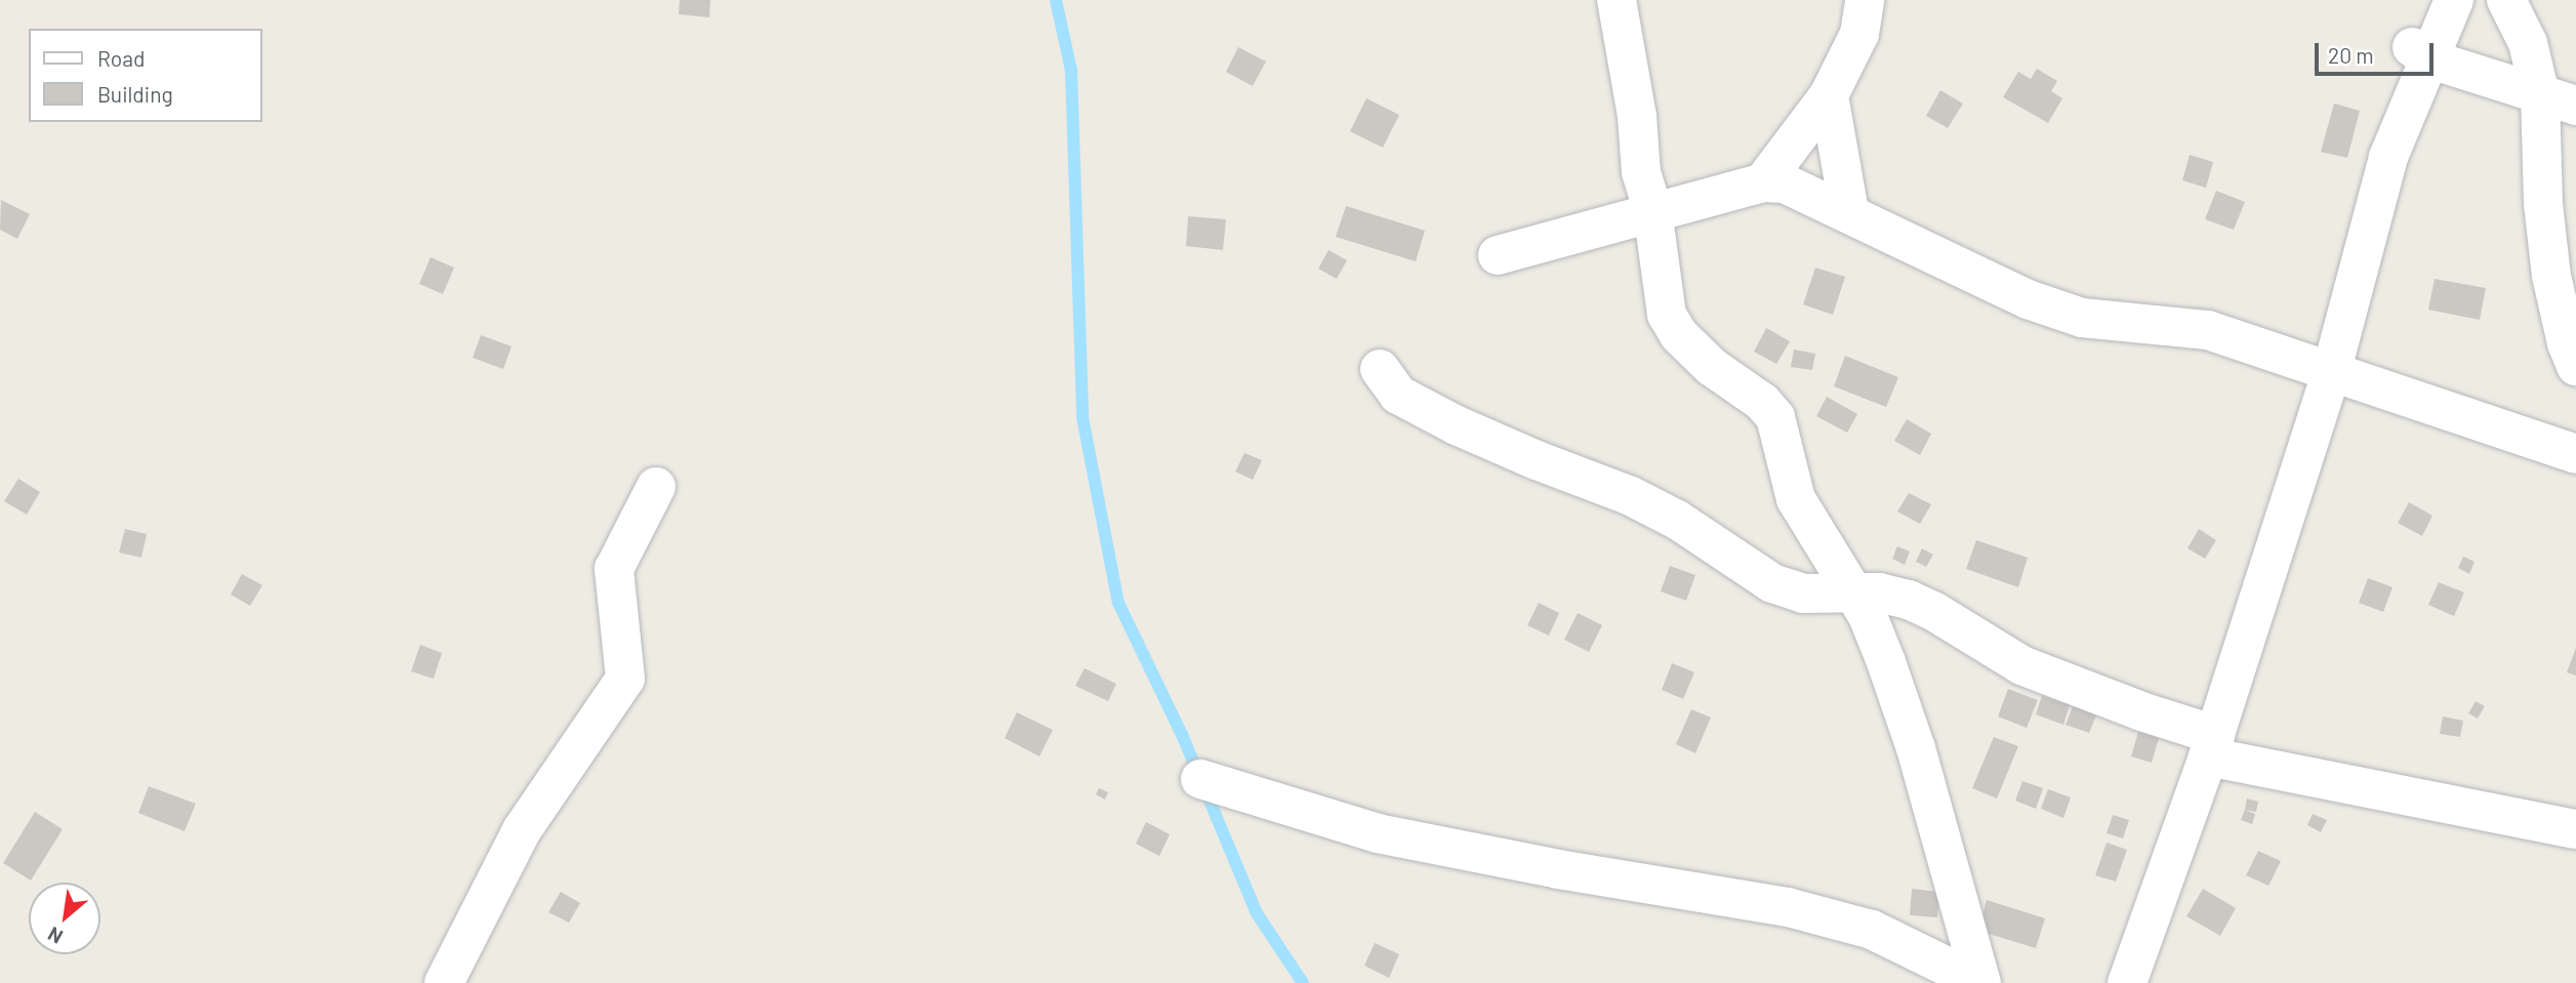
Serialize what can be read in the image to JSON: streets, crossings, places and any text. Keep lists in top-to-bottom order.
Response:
{
  "legend": ["Road", "Building"],
  "scale_bar": "20 m",
  "north": "bottom left"
}
